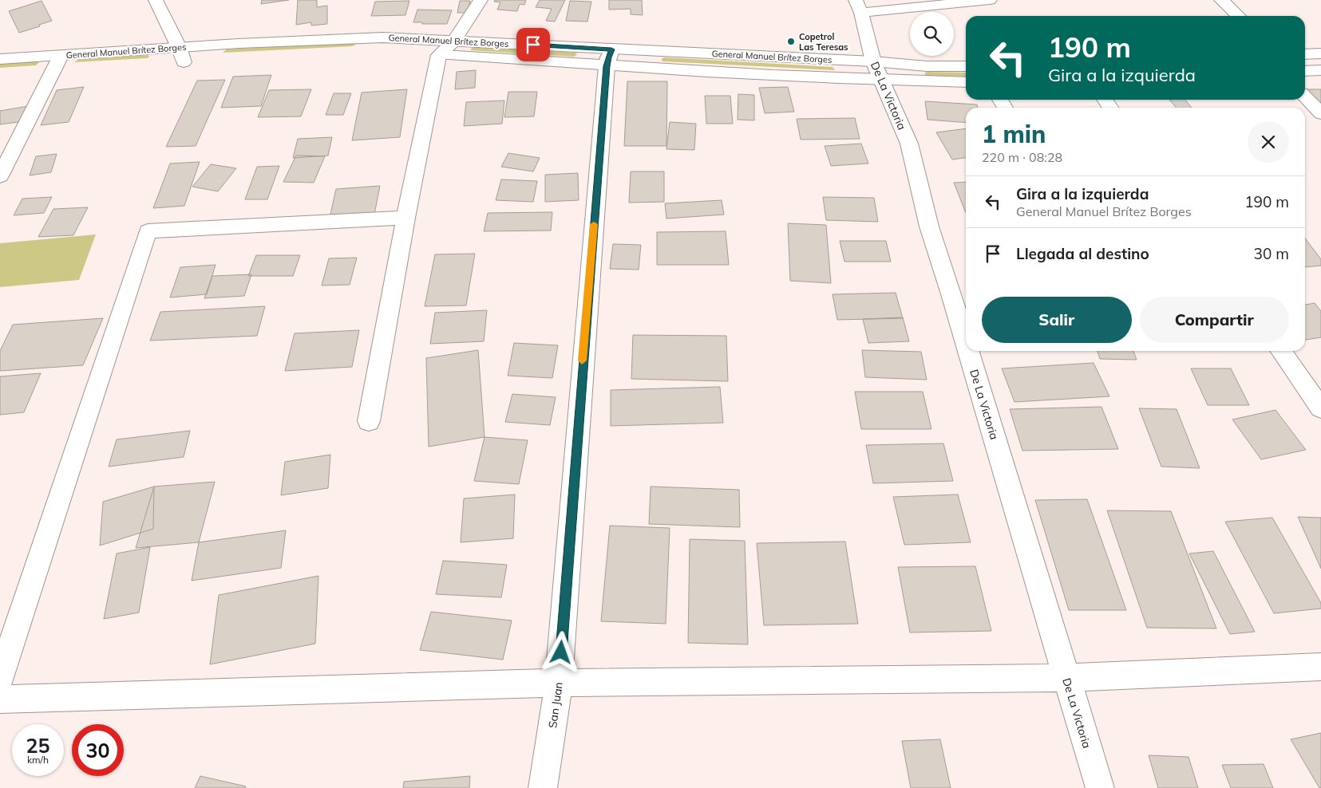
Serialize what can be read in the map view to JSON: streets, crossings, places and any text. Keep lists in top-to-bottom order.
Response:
{
  "streets": {
    "street": ["General Manuel Brítez Borges", "De La Victoria", "San Juan"]
  },
  "crossings": [
    ["General Manuel Brítez Borges", "De La Victoria"],
    ["General Manuel Brítez Borges", "San Juan"]
  ],
  "places": ["Copetrol Las Teresas"],
  "page": {
    "turn": ["190 m", "Gira a la izquierda"],
    "heading": ["1 min", "220 m · 08:28"],
    "list": [
      {
        "name": "Gira a la izquierda",
        "note": "General Manuel Brítez Borges",
        "value": "190 m"
      },
      {
        "name": "Llegada al destino",
        "value": "30 m"
      }
    ],
    "buttons": ["Salir", "Compartir"],
    "speed": "25 km/h",
    "limit": "30"
  }
}
